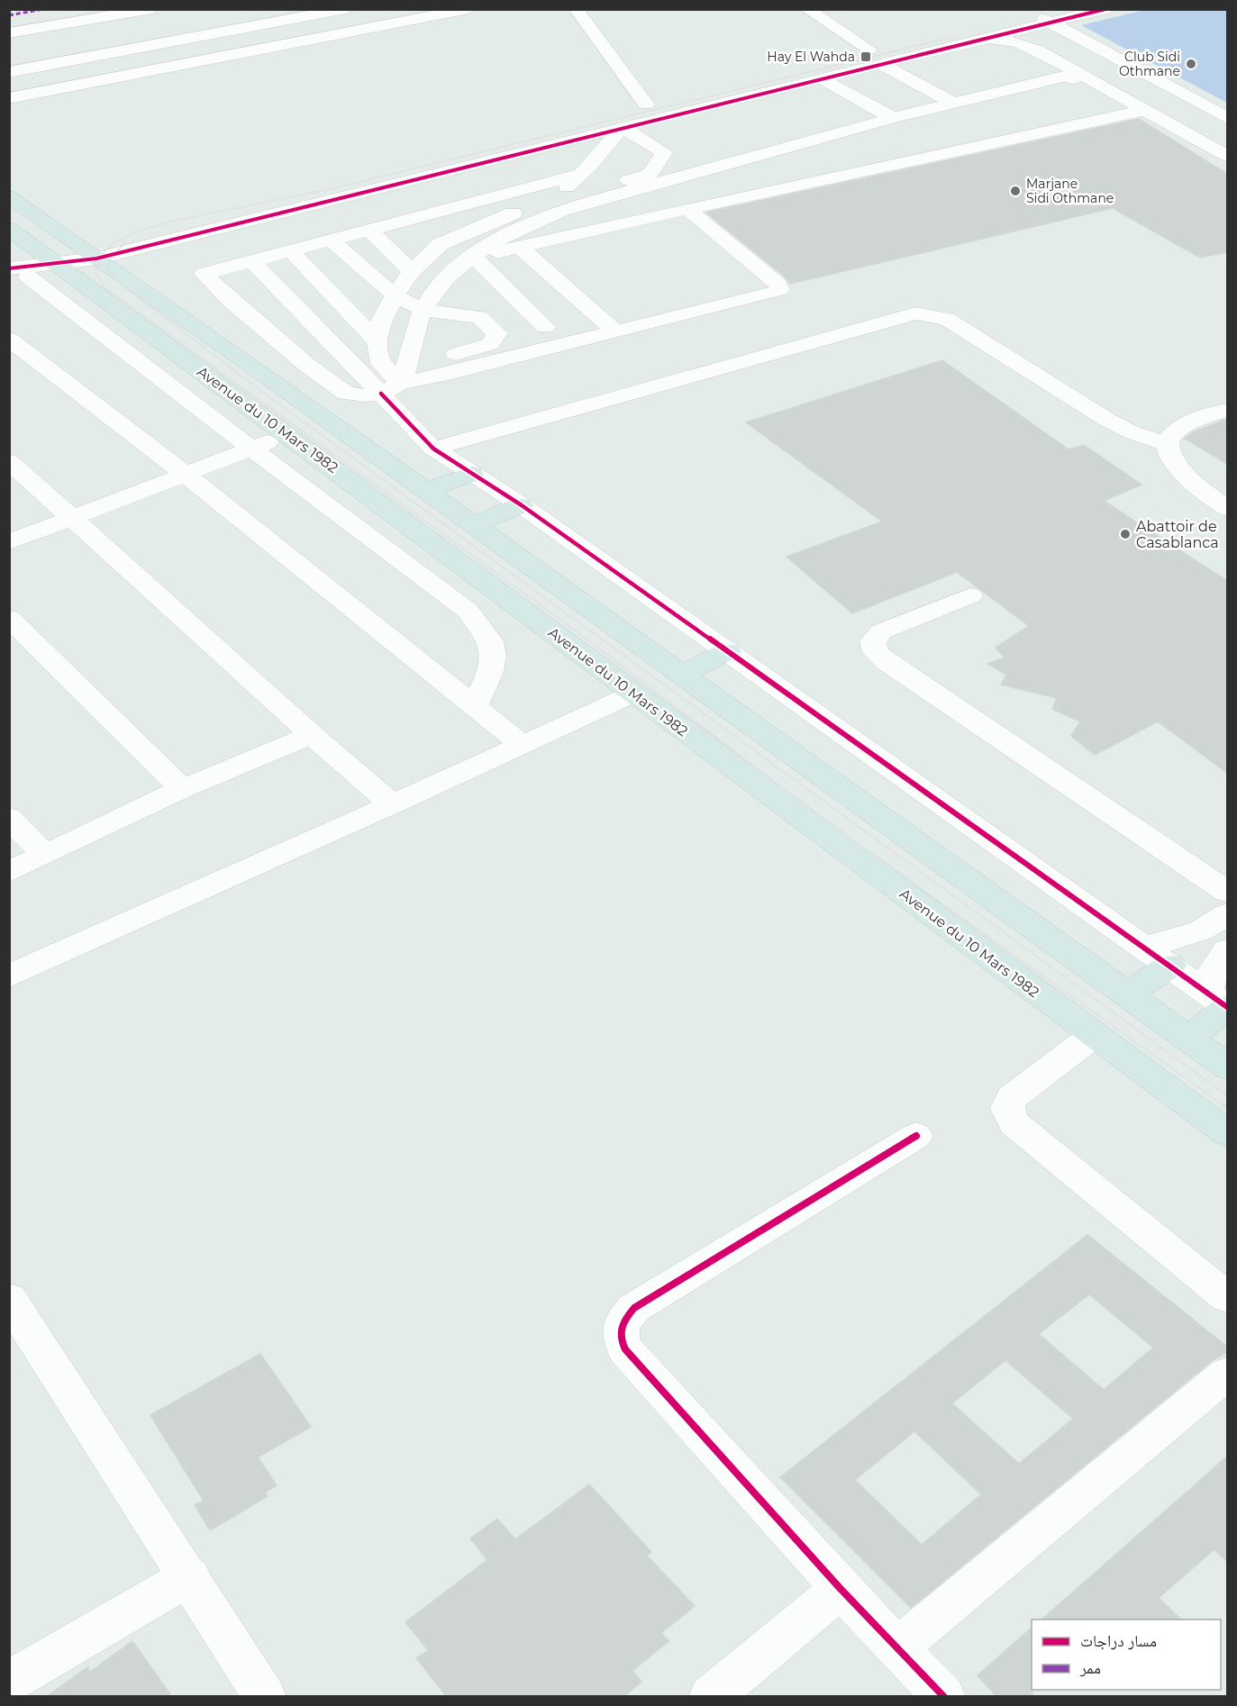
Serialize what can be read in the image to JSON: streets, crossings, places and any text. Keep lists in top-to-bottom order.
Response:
{
  "streets": {
    "main road": ["Avenue du 10 Mars 1982"]
  },
  "places": {
    "transit": ["Hay El Wahda"],
    "other": ["Club Sidi Othmane", "Marjane Sidi Othmane", "Abattoir de Casablanca"]
  },
  "legend": ["مسار دراجات", "ممر"]
}
